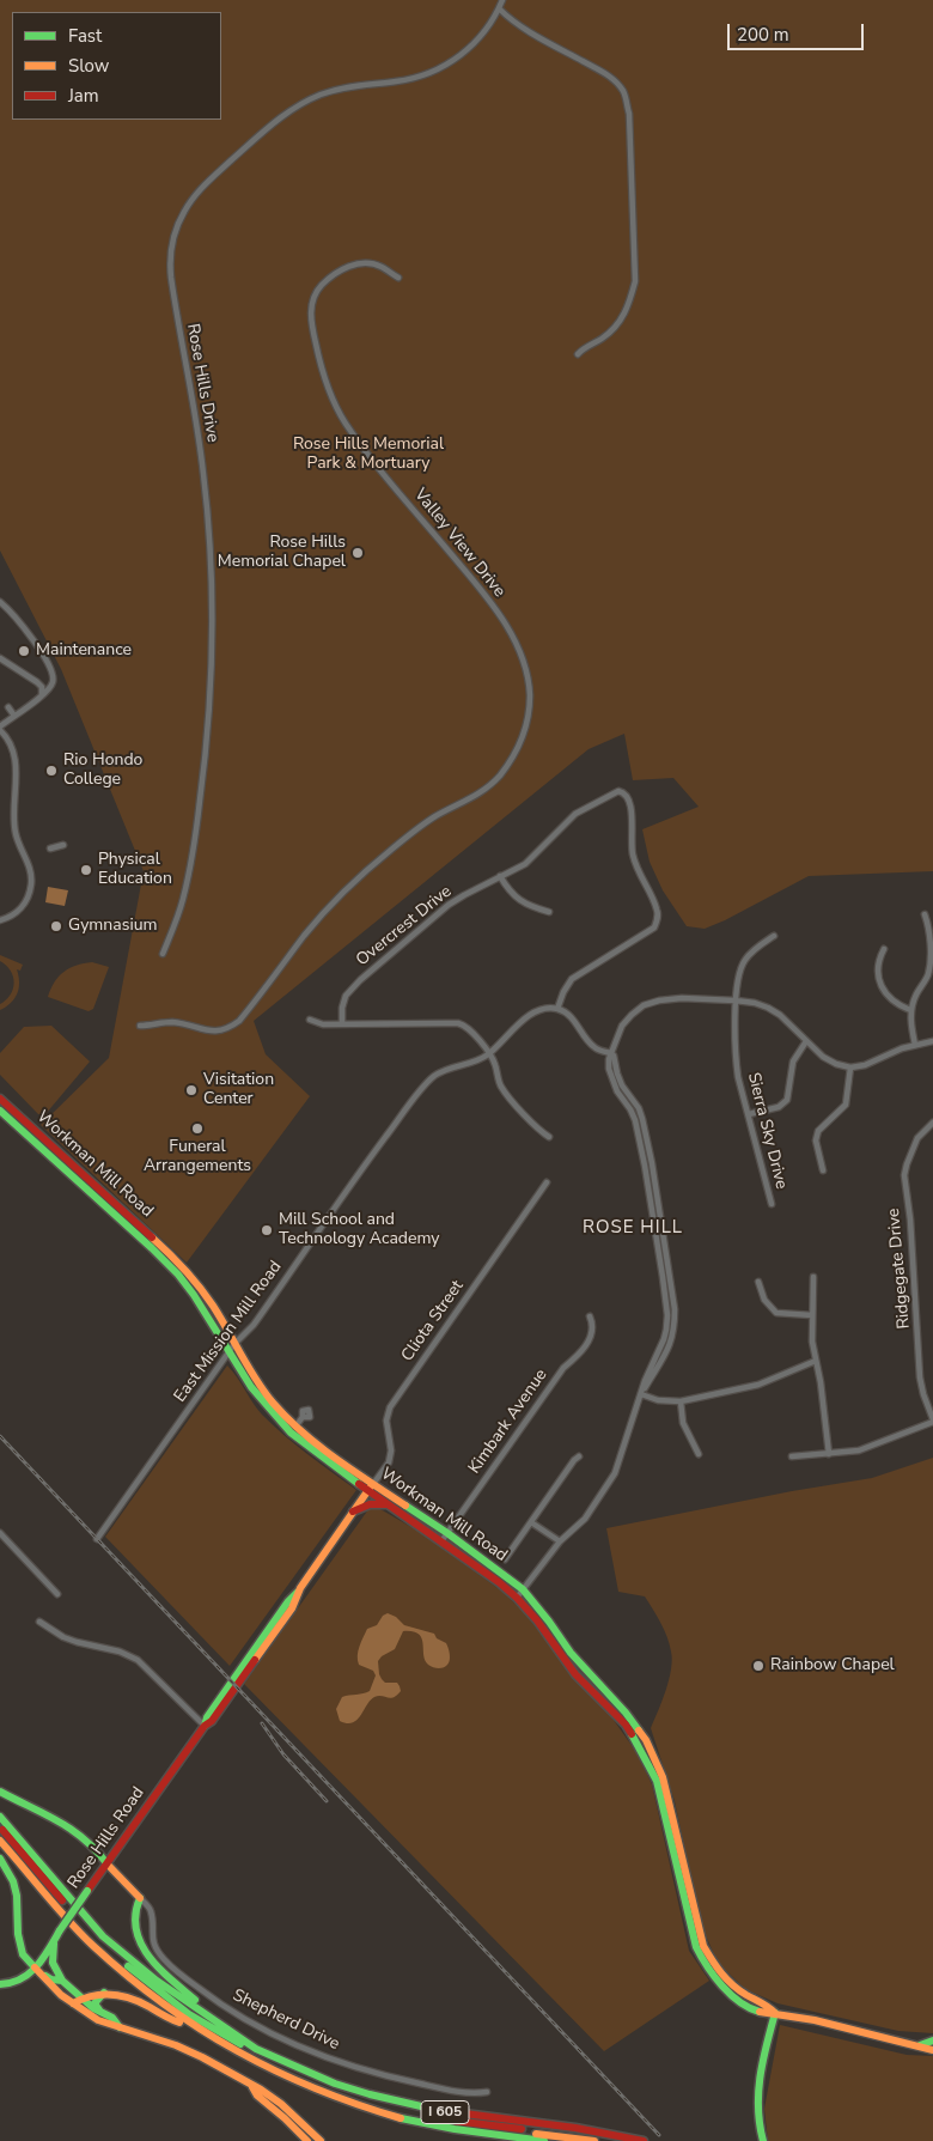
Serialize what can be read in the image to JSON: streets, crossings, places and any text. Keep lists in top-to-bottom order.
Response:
{
  "streets": {
    "main road": [
      "Workman Mill Road",
      "Rose Hills Road",
      "Shepherd Drive",
      "I 605"
    ],
    "street": [
      "Rose Hills Drive",
      "Valley View Drive",
      "Overcrest Drive",
      "Sierra Sky Drive",
      "Ridgegate Drive",
      "Cliota Street",
      "East Mission Mill Road",
      "Kimbark Avenue"
    ]
  },
  "crossings": [
    ["Workman Mill Road", "Cliota Street"],
    ["Workman Mill Road", "East Mission Mill Road"],
    ["Workman Mill Road", "Kimbark Avenue"],
    ["Workman Mill Road", "Rose Hills Road"],
    ["Cliota Street", "Rose Hills Road"],
    ["Rose Hills Road", "Shepherd Drive"]
  ],
  "districts": ["ROSE HILL"],
  "parks": ["Rose Hills Memorial Park & Mortuary"],
  "places": [
    "Rose Hills Memorial Chapel",
    "Maintenance",
    "Rio Hondo College",
    "Physical Education",
    "Gymnasium",
    "Visitation Center",
    "Funeral Arrangements",
    "Mill School and Technology Academy",
    "Rainbow Chapel"
  ],
  "legend": ["Fast", "Slow", "Jam"],
  "scale_bar": "200 m"
}
